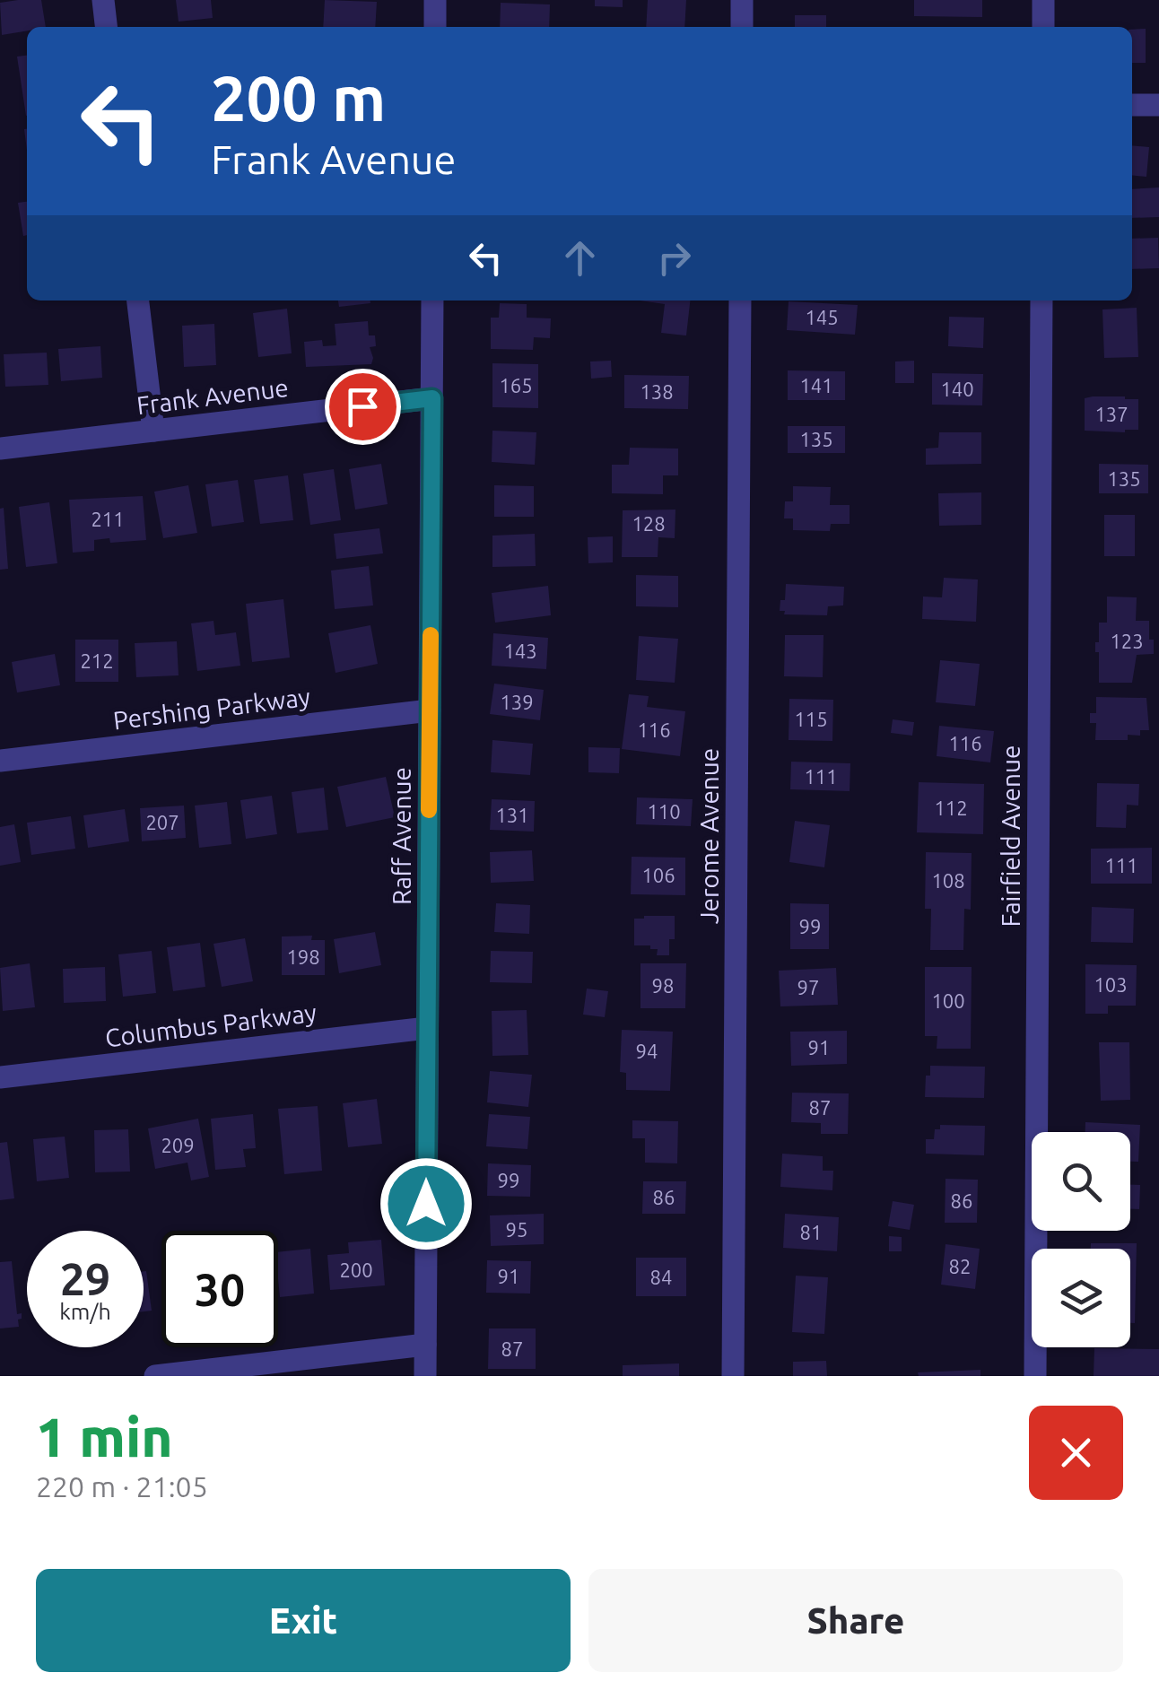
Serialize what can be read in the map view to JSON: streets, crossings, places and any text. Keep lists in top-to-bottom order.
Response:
{
  "streets": {
    "street": [
      "Frank Avenue",
      "Pershing Parkway",
      "Raff Avenue",
      "Jerome Avenue",
      "Fairfield Avenue",
      "Columbus Parkway"
    ]
  },
  "crossings": [
    ["Frank Avenue", "Raff Avenue"],
    ["Pershing Parkway", "Raff Avenue"],
    ["Raff Avenue", "Columbus Parkway"]
  ],
  "house_numbers": [
    "145",
    "165",
    "141",
    "140",
    "138",
    "137",
    "135",
    "135",
    "211",
    "128",
    "123",
    "143",
    "212",
    "139",
    "115",
    "116",
    "116",
    "111",
    "112",
    "110",
    "131",
    "207",
    "111",
    "106",
    "108",
    "99",
    "198",
    "103",
    "98",
    "97",
    "100",
    "91",
    "94",
    "87",
    "209",
    "99",
    "86",
    "86",
    "95",
    "81",
    "82",
    "200",
    "91",
    "84",
    "87"
  ],
  "page": {
    "turn": ["200 m", "Frank Avenue"],
    "speed": "29 km/h",
    "limit": "30",
    "heading": ["1 min", "220 m · 21:05"],
    "buttons": ["Exit", "Share"]
  }
}
